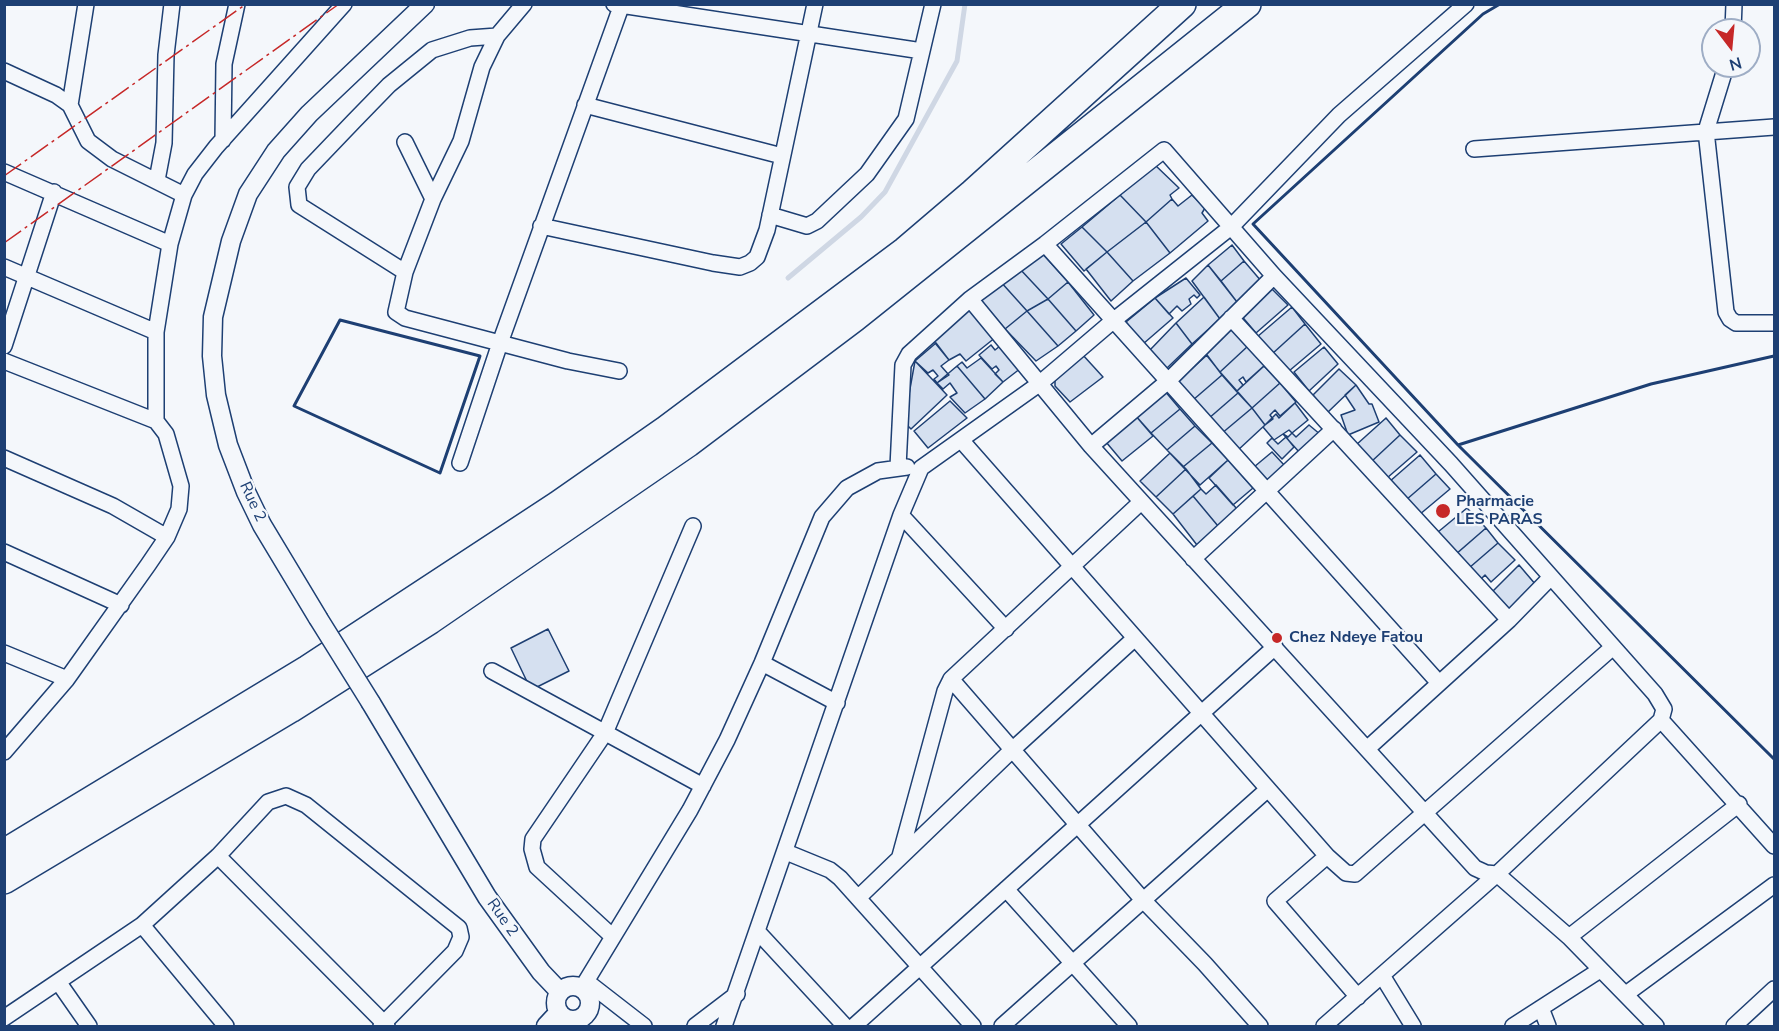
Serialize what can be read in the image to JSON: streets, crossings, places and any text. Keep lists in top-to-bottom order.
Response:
{
  "streets": {
    "street": ["Rue 2"]
  },
  "places": ["Pharmacie LES PARAS", "Chez Ndeye Fatou"],
  "north": "bottom"
}
